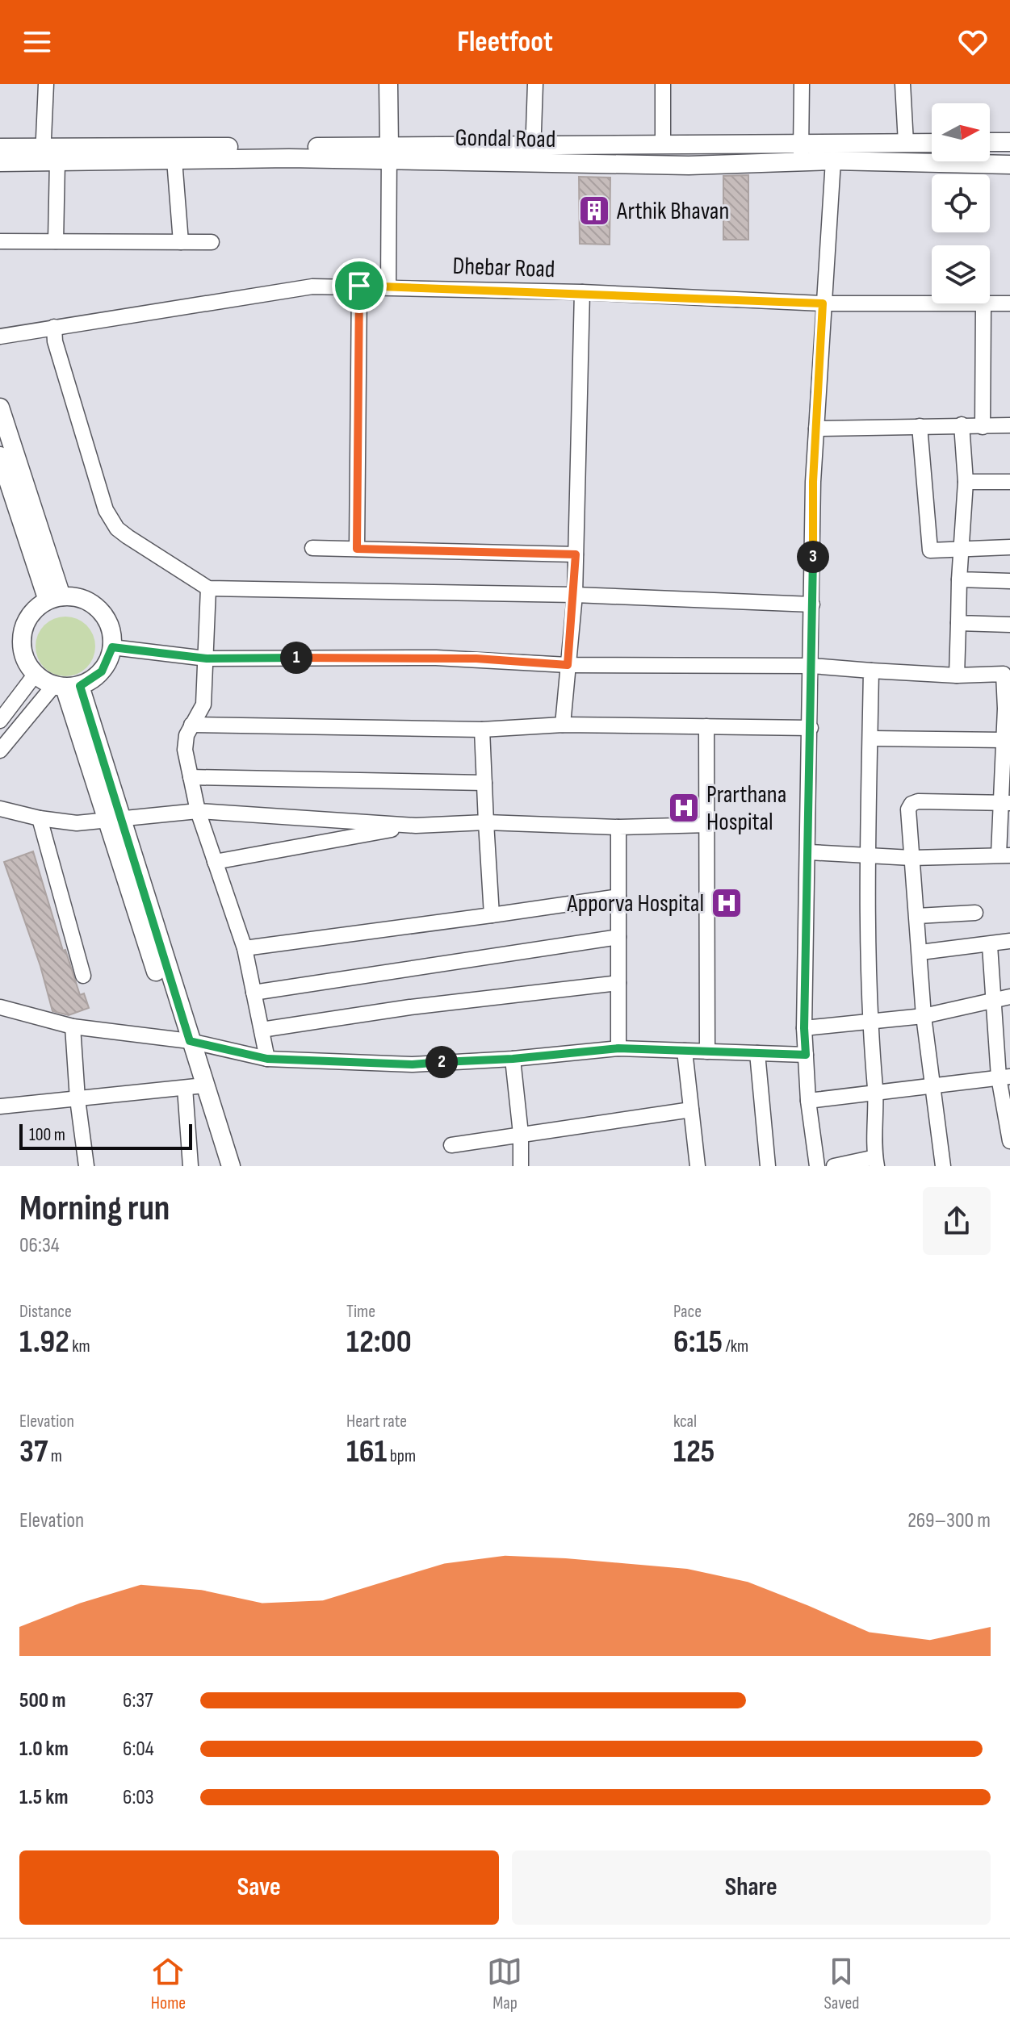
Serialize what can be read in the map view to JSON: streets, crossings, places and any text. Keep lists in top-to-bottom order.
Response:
{
  "streets": {
    "main road": ["Gondal Road"],
    "street": ["Dhebar Road"]
  },
  "places": {
    "building": ["Arthik Bhavan"],
    "hospital": ["Prarthana Hospital", "Apporva Hospital"]
  },
  "scale_bar": "100 m",
  "north": "right",
  "page": {
    "header": "Fleetfoot",
    "pins": ["3", "1", "2"],
    "scale": "100 m",
    "heading": ["Morning run", "06:34"],
    "stats": [
      ["Distance", "1.92 km"],
      ["Time", "12:00"],
      ["Pace", "6:15 /km"],
      ["Elevation", "37 m"],
      ["Heart rate", "161 bpm"],
      ["kcal", "125"]
    ],
    "chart": ["Elevation", "269–300 m"],
    "list": [
      {
        "name": "500 m",
        "note": "6:37"
      },
      {
        "name": "1.0 km",
        "note": "6:04"
      },
      {
        "name": "1.5 km",
        "note": "6:03"
      }
    ],
    "buttons": ["Save", "Share"],
    "tabs": ["Home", "Map", "Saved"]
  }
}
